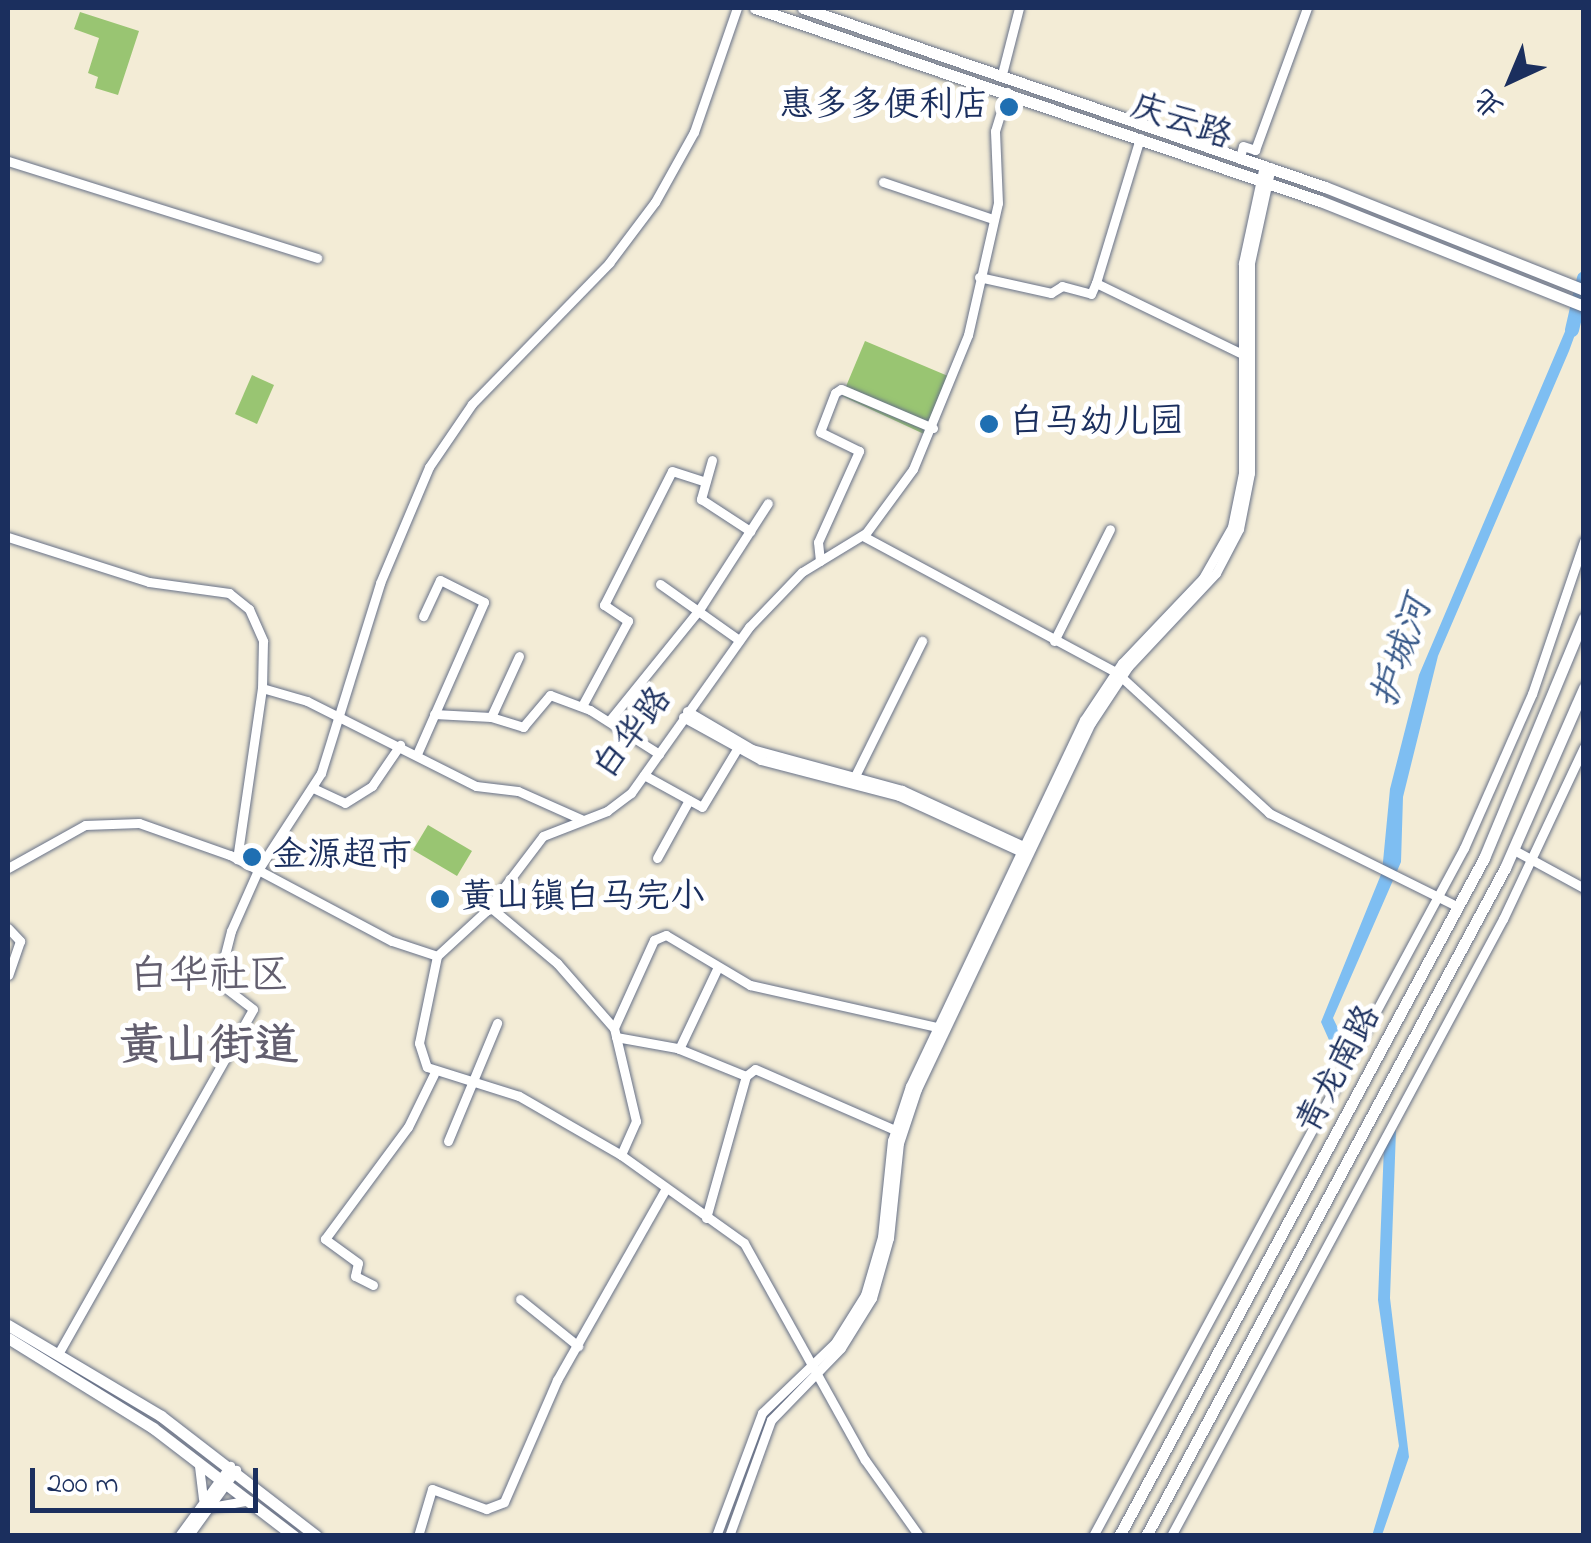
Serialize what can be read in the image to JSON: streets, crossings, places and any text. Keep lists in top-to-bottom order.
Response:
{
  "streets": {
    "main road": ["庆云路", "青龙南路"],
    "street": ["白华路"]
  },
  "crossings": [
    ["庆云路", "白华路"]
  ],
  "districts": ["白华社区", "黄山街道"],
  "water": ["护城河"],
  "places": [
    "惠多多便利店",
    "白马幼儿园",
    "金源超市",
    "黄山镇白马完小"
  ],
  "scale_bar": "200 m",
  "north": "bottom left"
}
